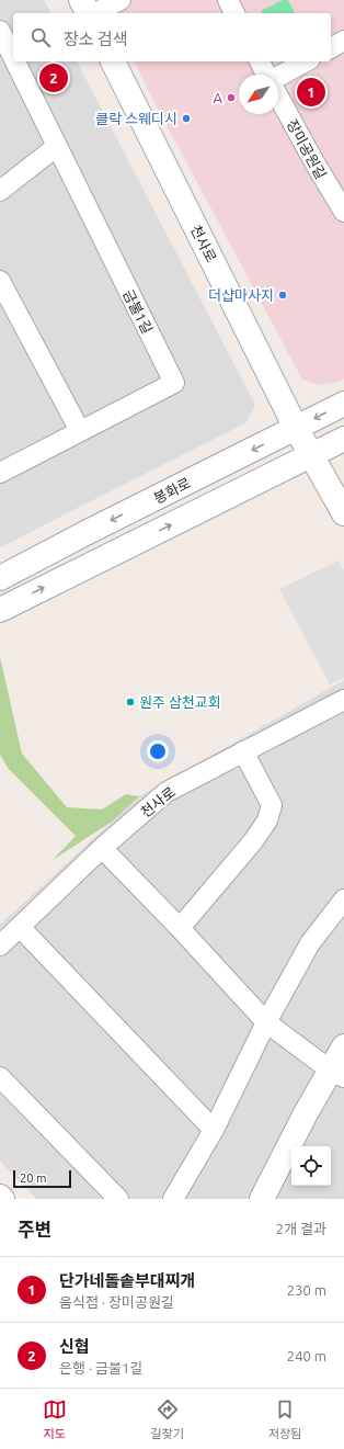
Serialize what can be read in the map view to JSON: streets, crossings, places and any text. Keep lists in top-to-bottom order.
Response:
{
  "streets": {
    "street": [
      "장미공원길",
      "천사로",
      "금불1길",
      "봉화로"
    ]
  },
  "crossings": [
    ["천사로", "봉화로"]
  ],
  "places": [
    "A",
    "클락 스웨디시",
    "더샵마사지",
    "원주 삼천교회"
  ],
  "scale_bar": "20 m",
  "north": "bottom left",
  "page": {
    "search": "장소 검색",
    "pins": ["2", "1"],
    "scale": "20 m",
    "heading": ["주변", "2개 결과"],
    "list": [
      {
        "mark": "1",
        "name": "단가네돌솥부대찌개",
        "note": "음식점 · 장미공원길",
        "value": "230 m"
      },
      {
        "mark": "2",
        "name": "신협",
        "note": "은행 · 금불1길",
        "value": "240 m"
      }
    ],
    "nav": ["지도", "길찾기", "저장됨"]
  }
}
